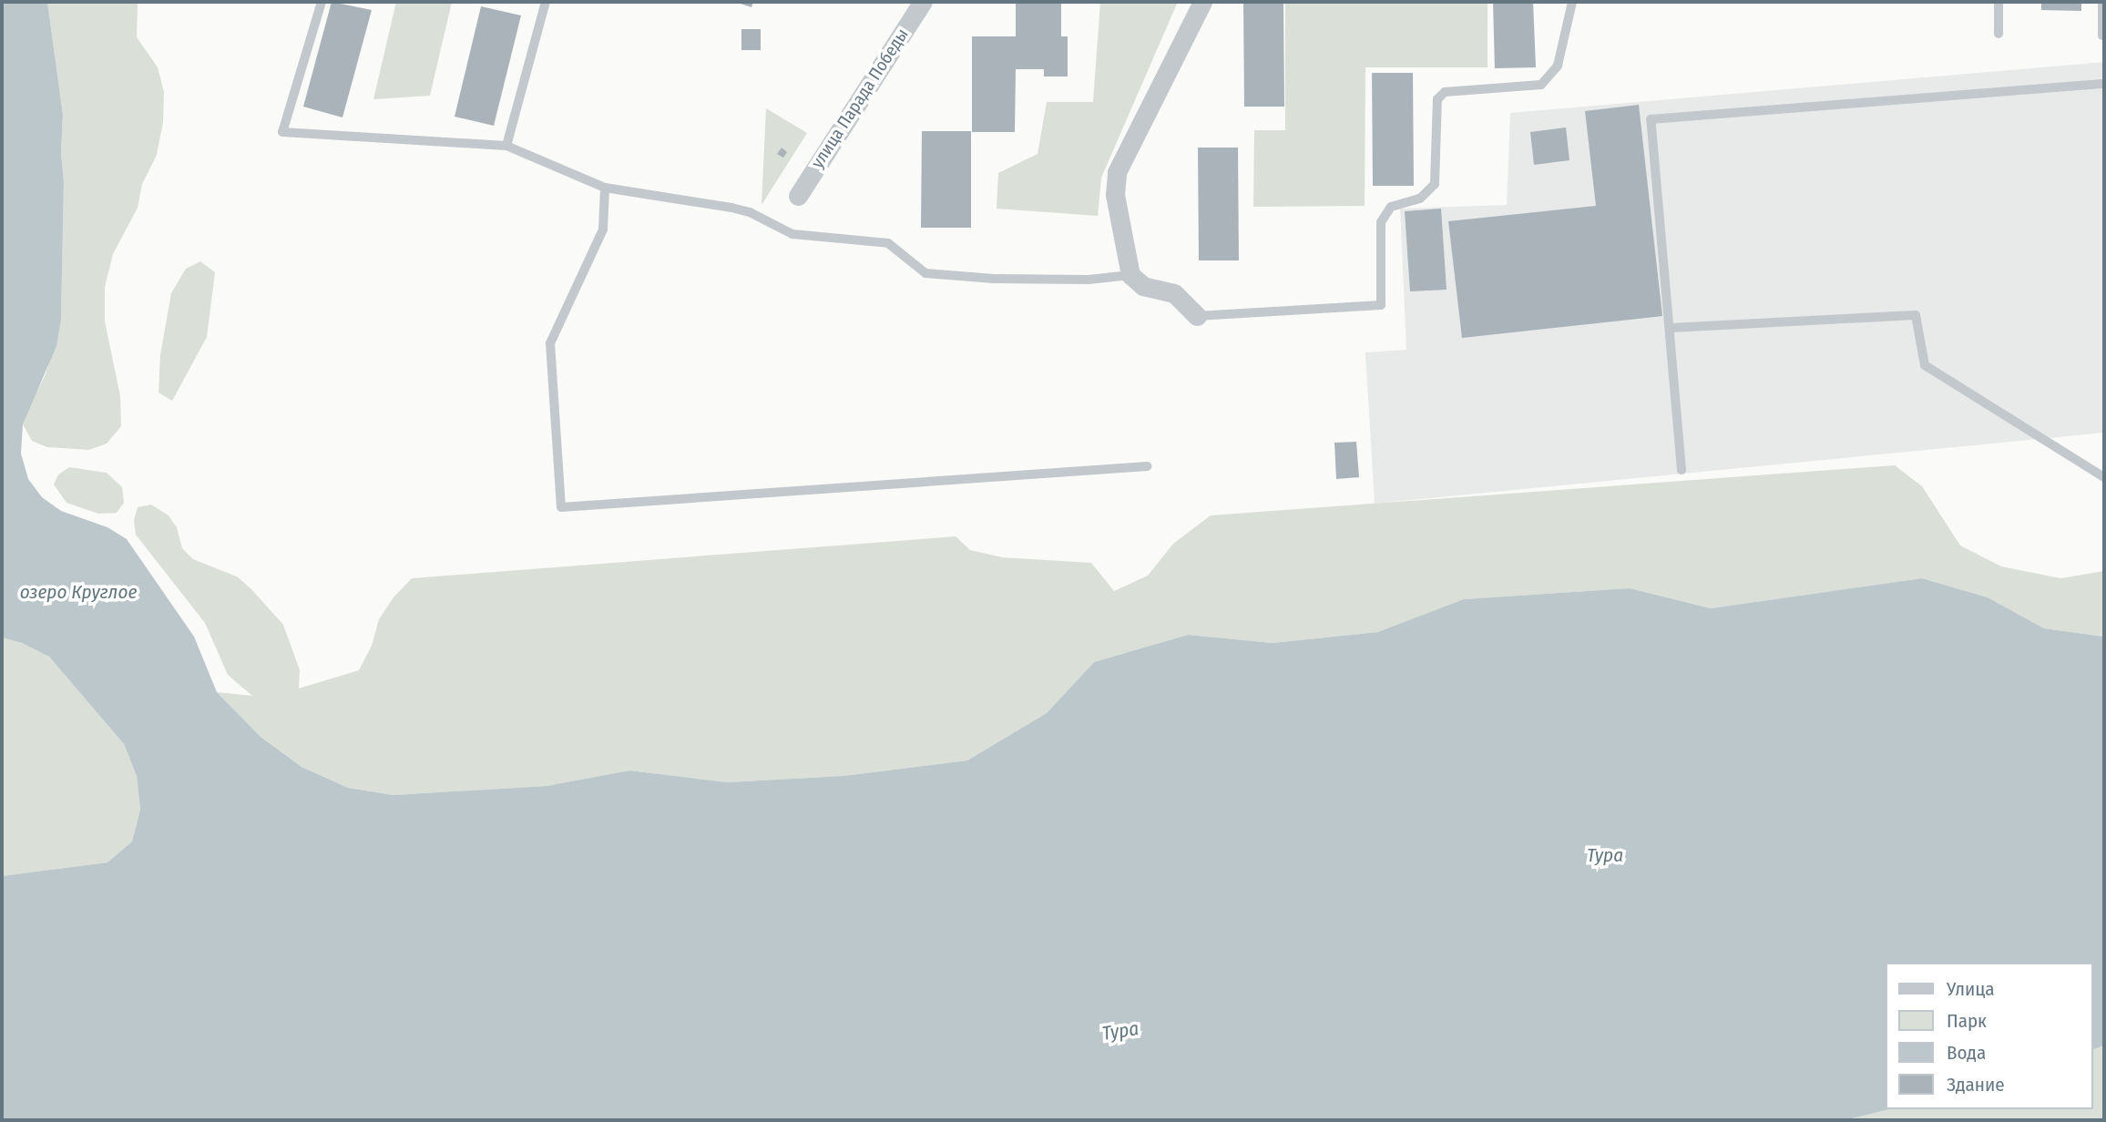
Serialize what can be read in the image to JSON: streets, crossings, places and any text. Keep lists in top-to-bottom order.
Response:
{
  "streets": {
    "street": ["улица Парада Победы"]
  },
  "water": ["озеро Круглое", "Тура"],
  "legend": [
    "Улица",
    "Парк",
    "Вода",
    "Здание"
  ]
}
